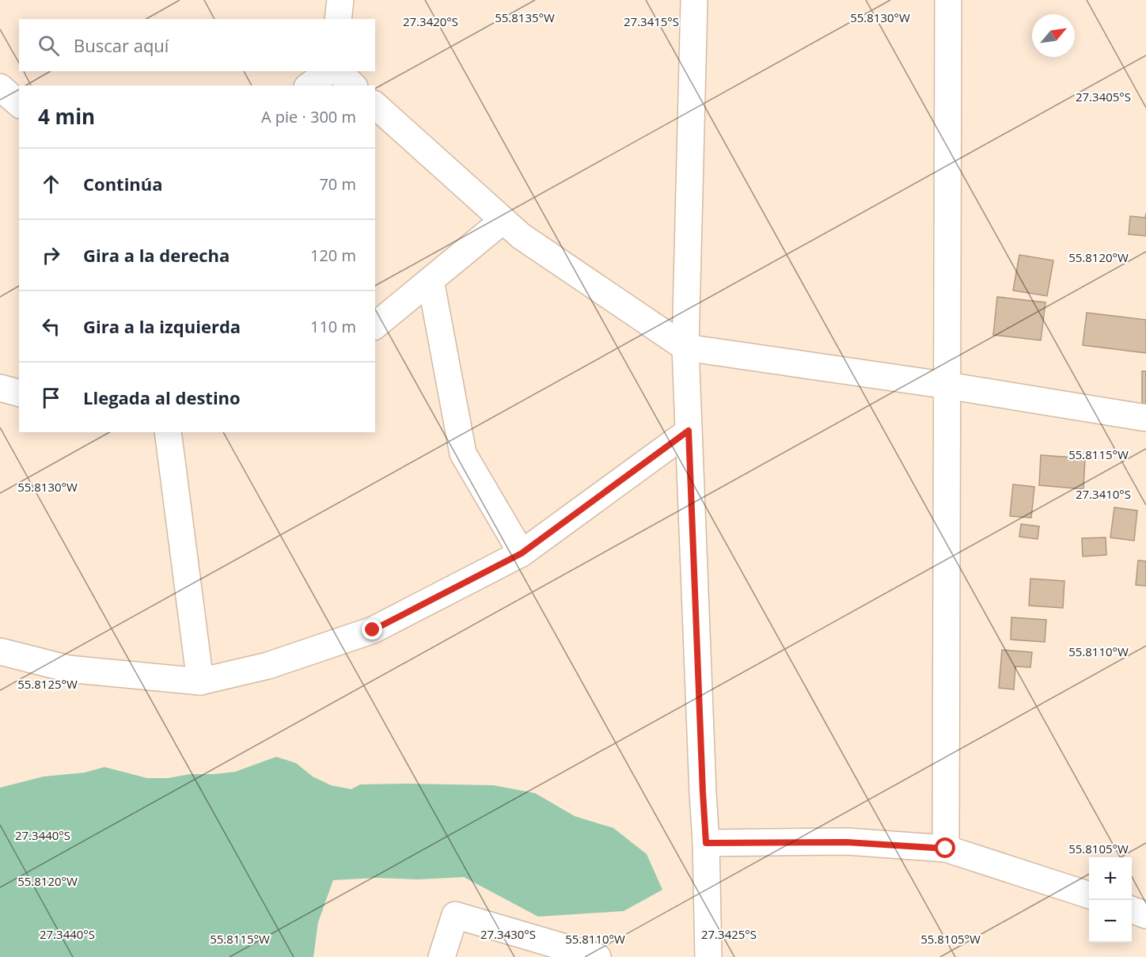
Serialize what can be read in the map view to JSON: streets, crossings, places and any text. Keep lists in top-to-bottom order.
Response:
{
  "north": "top right",
  "page": {
    "search": "Buscar aquí",
    "heading": ["4 min", "A pie · 300 m"],
    "list": [
      ["Continúa", "70 m"],
      ["Gira a la derecha", "120 m"],
      ["Gira a la izquierda", "110 m"],
      "Llegada al destino"
    ],
    "map_buttons": ["+", "−"]
  },
  "coordinates": [
    "55.8135°W",
    "55.8130°W",
    "27.3420°S",
    "27.3415°S",
    "27.3405°S",
    "55.8120°W",
    "55.8115°W",
    "27.3410°S",
    "55.8110°W",
    "55.8125°W",
    "27.3440°S",
    "55.8105°W",
    "27.3430°S",
    "27.3425°S"
  ]
}
